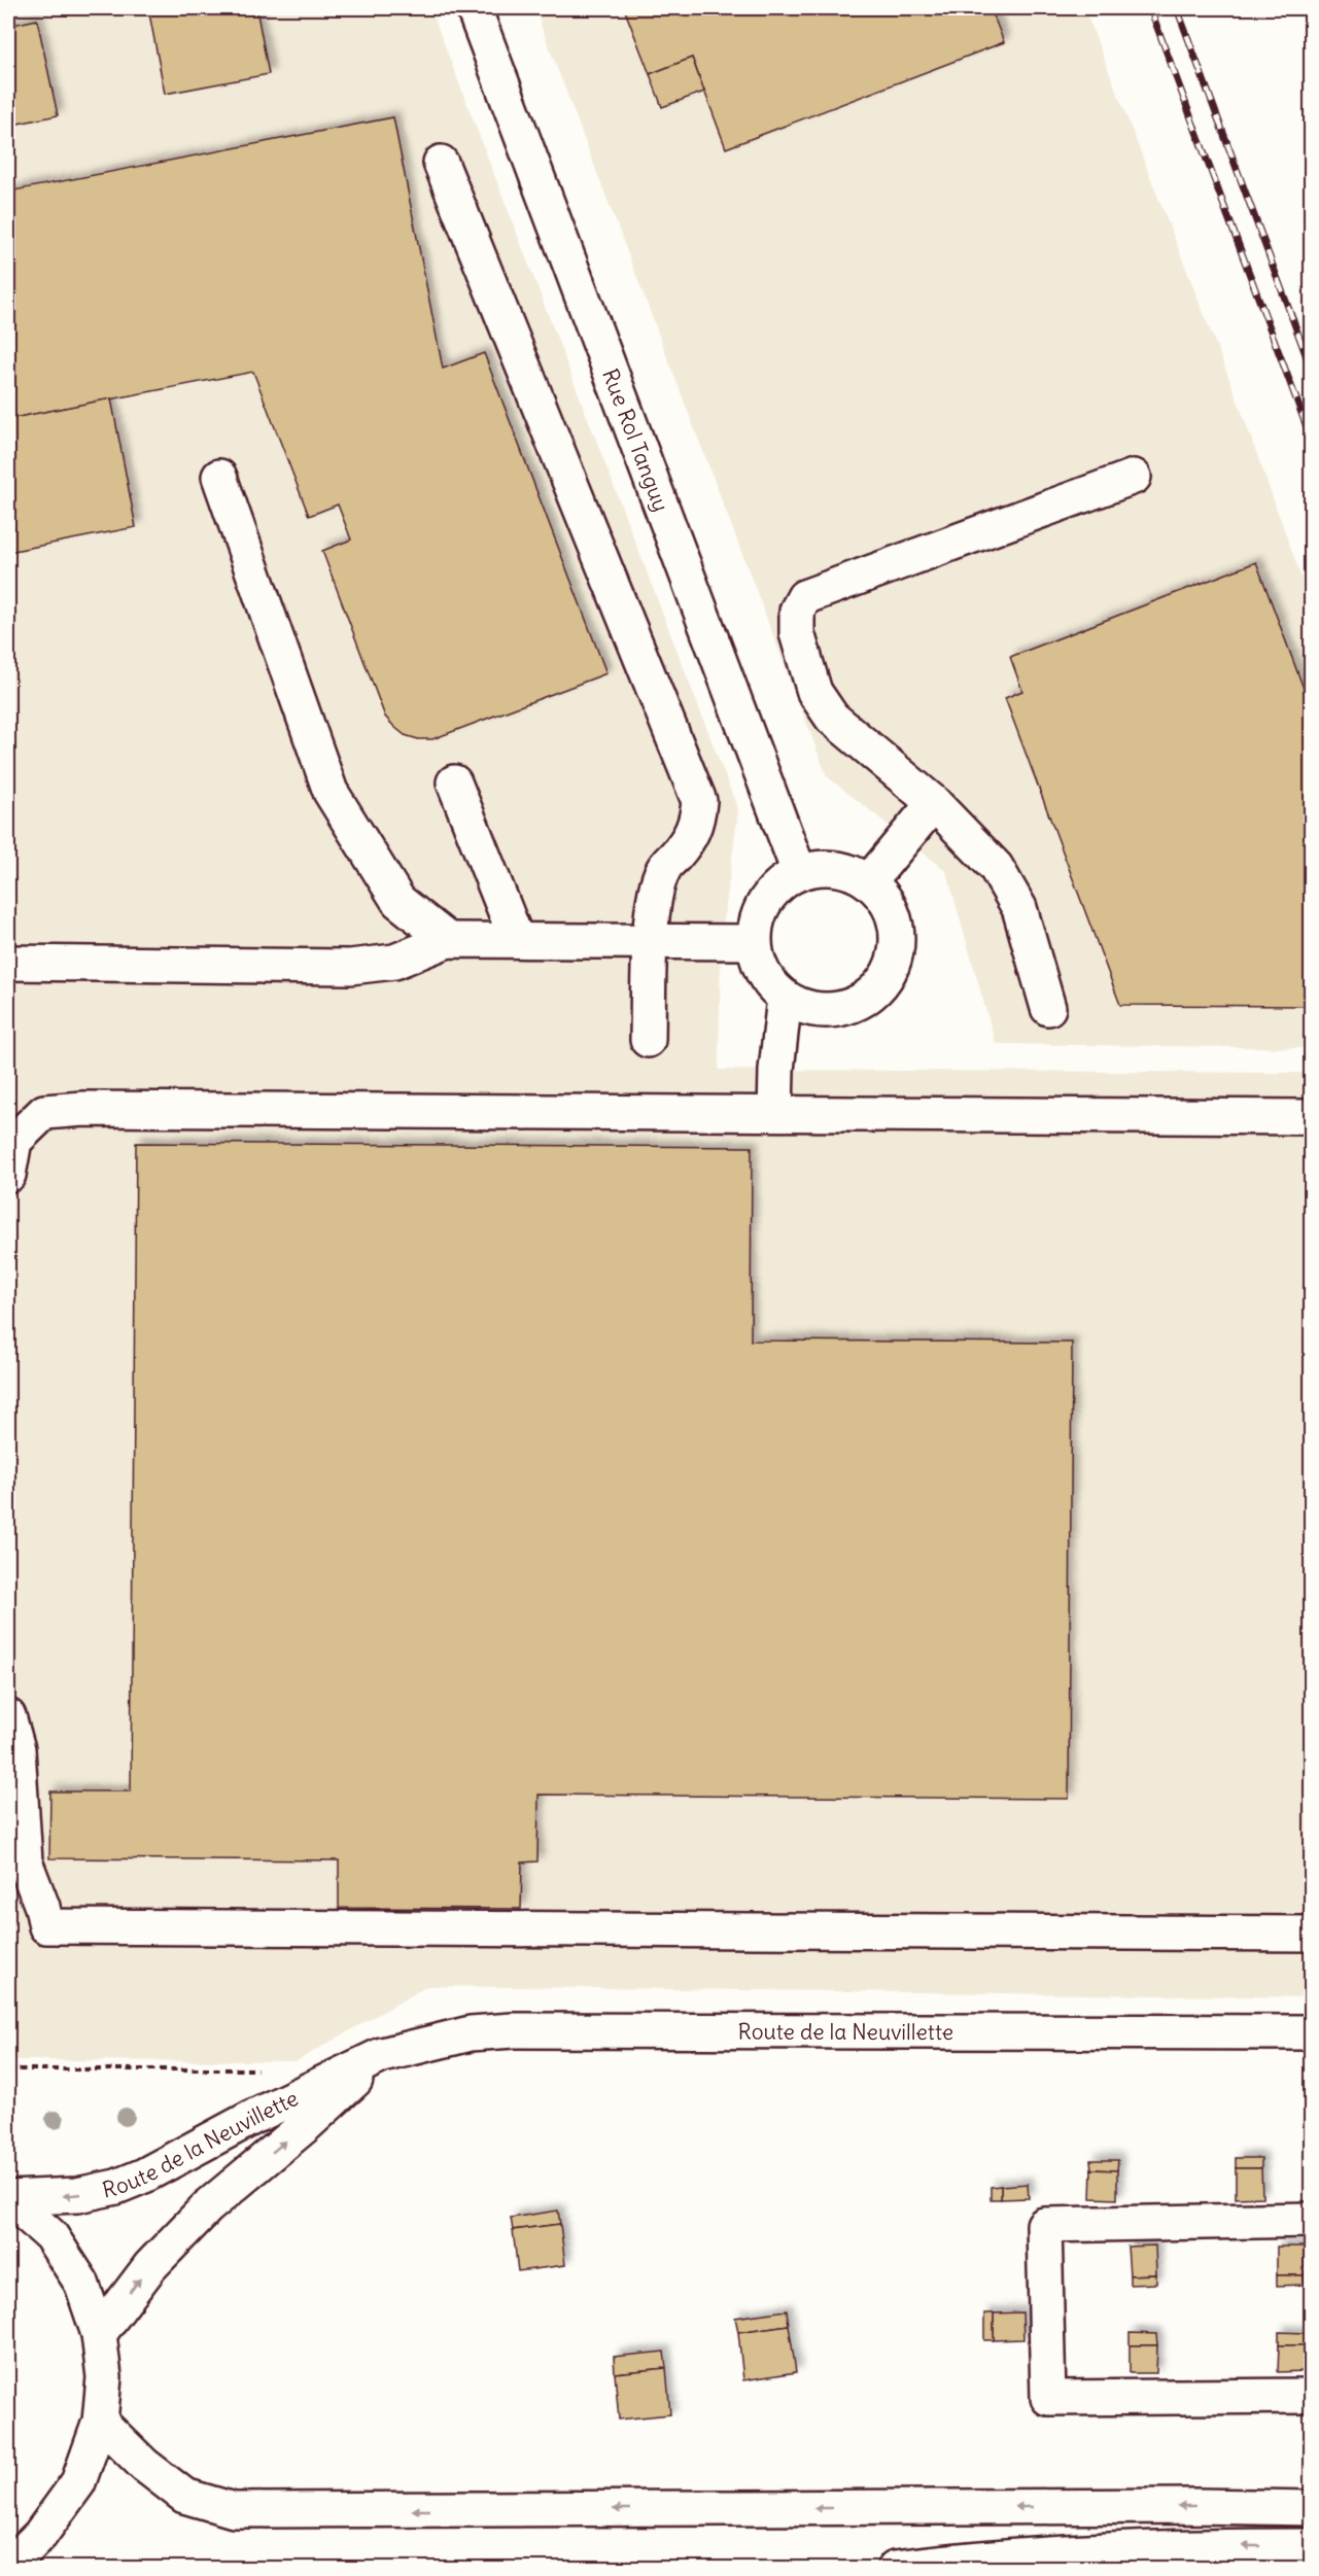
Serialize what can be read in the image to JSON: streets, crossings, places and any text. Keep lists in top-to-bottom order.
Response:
{
  "streets": {
    "main road": ["Rue Rol Tanguy", "Route de la Neuvillette"]
  }
}
